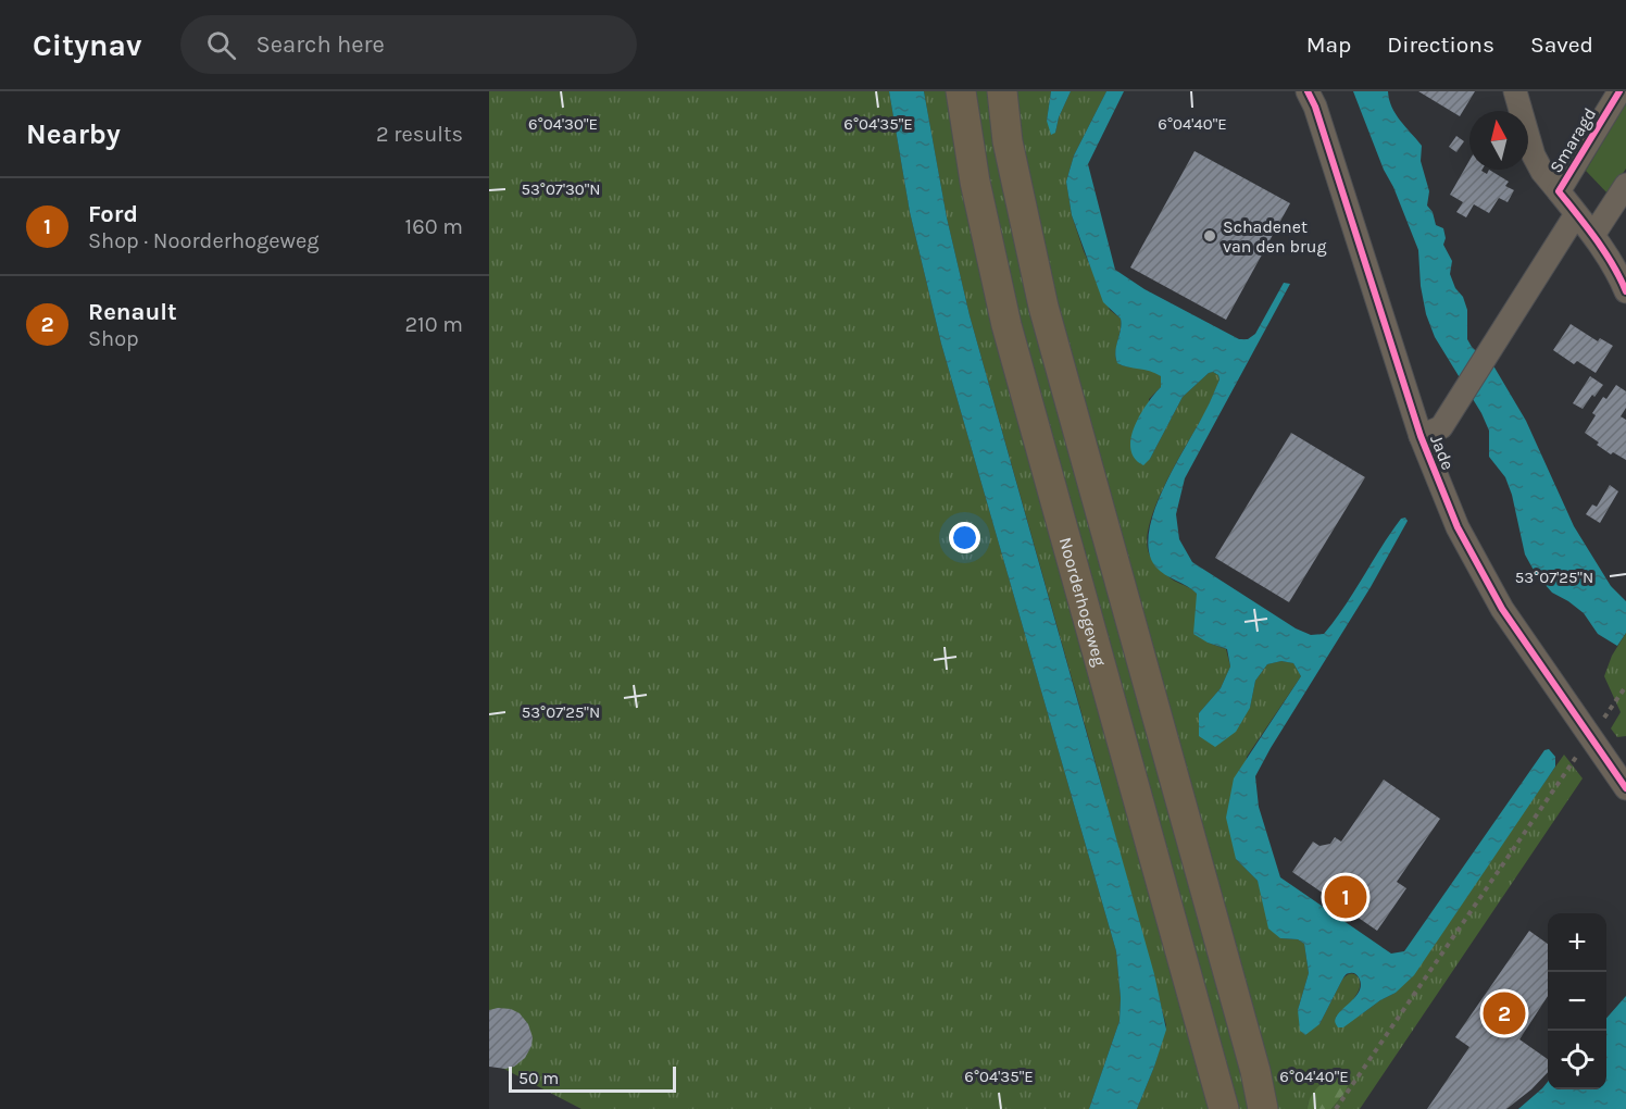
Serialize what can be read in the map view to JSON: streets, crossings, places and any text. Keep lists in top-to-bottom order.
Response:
{
  "streets": {
    "main road": ["Noorderhogeweg"],
    "street": ["Smaragd", "Jade"]
  },
  "places": ["Schadenet van den brug"],
  "scale_bar": "50 m",
  "north": "top",
  "page": {
    "header": "Citynav",
    "search": "Search here",
    "nav": ["Map", "Directions", "Saved"],
    "heading": ["Nearby", "2 results"],
    "list": [
      {
        "mark": "1",
        "name": "Ford",
        "note": "Shop · Noorderhogeweg",
        "value": "160 m"
      },
      {
        "mark": "2",
        "name": "Renault",
        "note": "Shop",
        "value": "210 m"
      }
    ],
    "pins": ["1", "2"],
    "map_buttons": ["+", "−"],
    "scale": "50 m"
  },
  "coordinates": [
    "6°04'30\"E",
    "6°04'35\"E",
    "6°04'40\"E",
    "53°07'30\"N",
    "53°07'25\"N"
  ]
}
